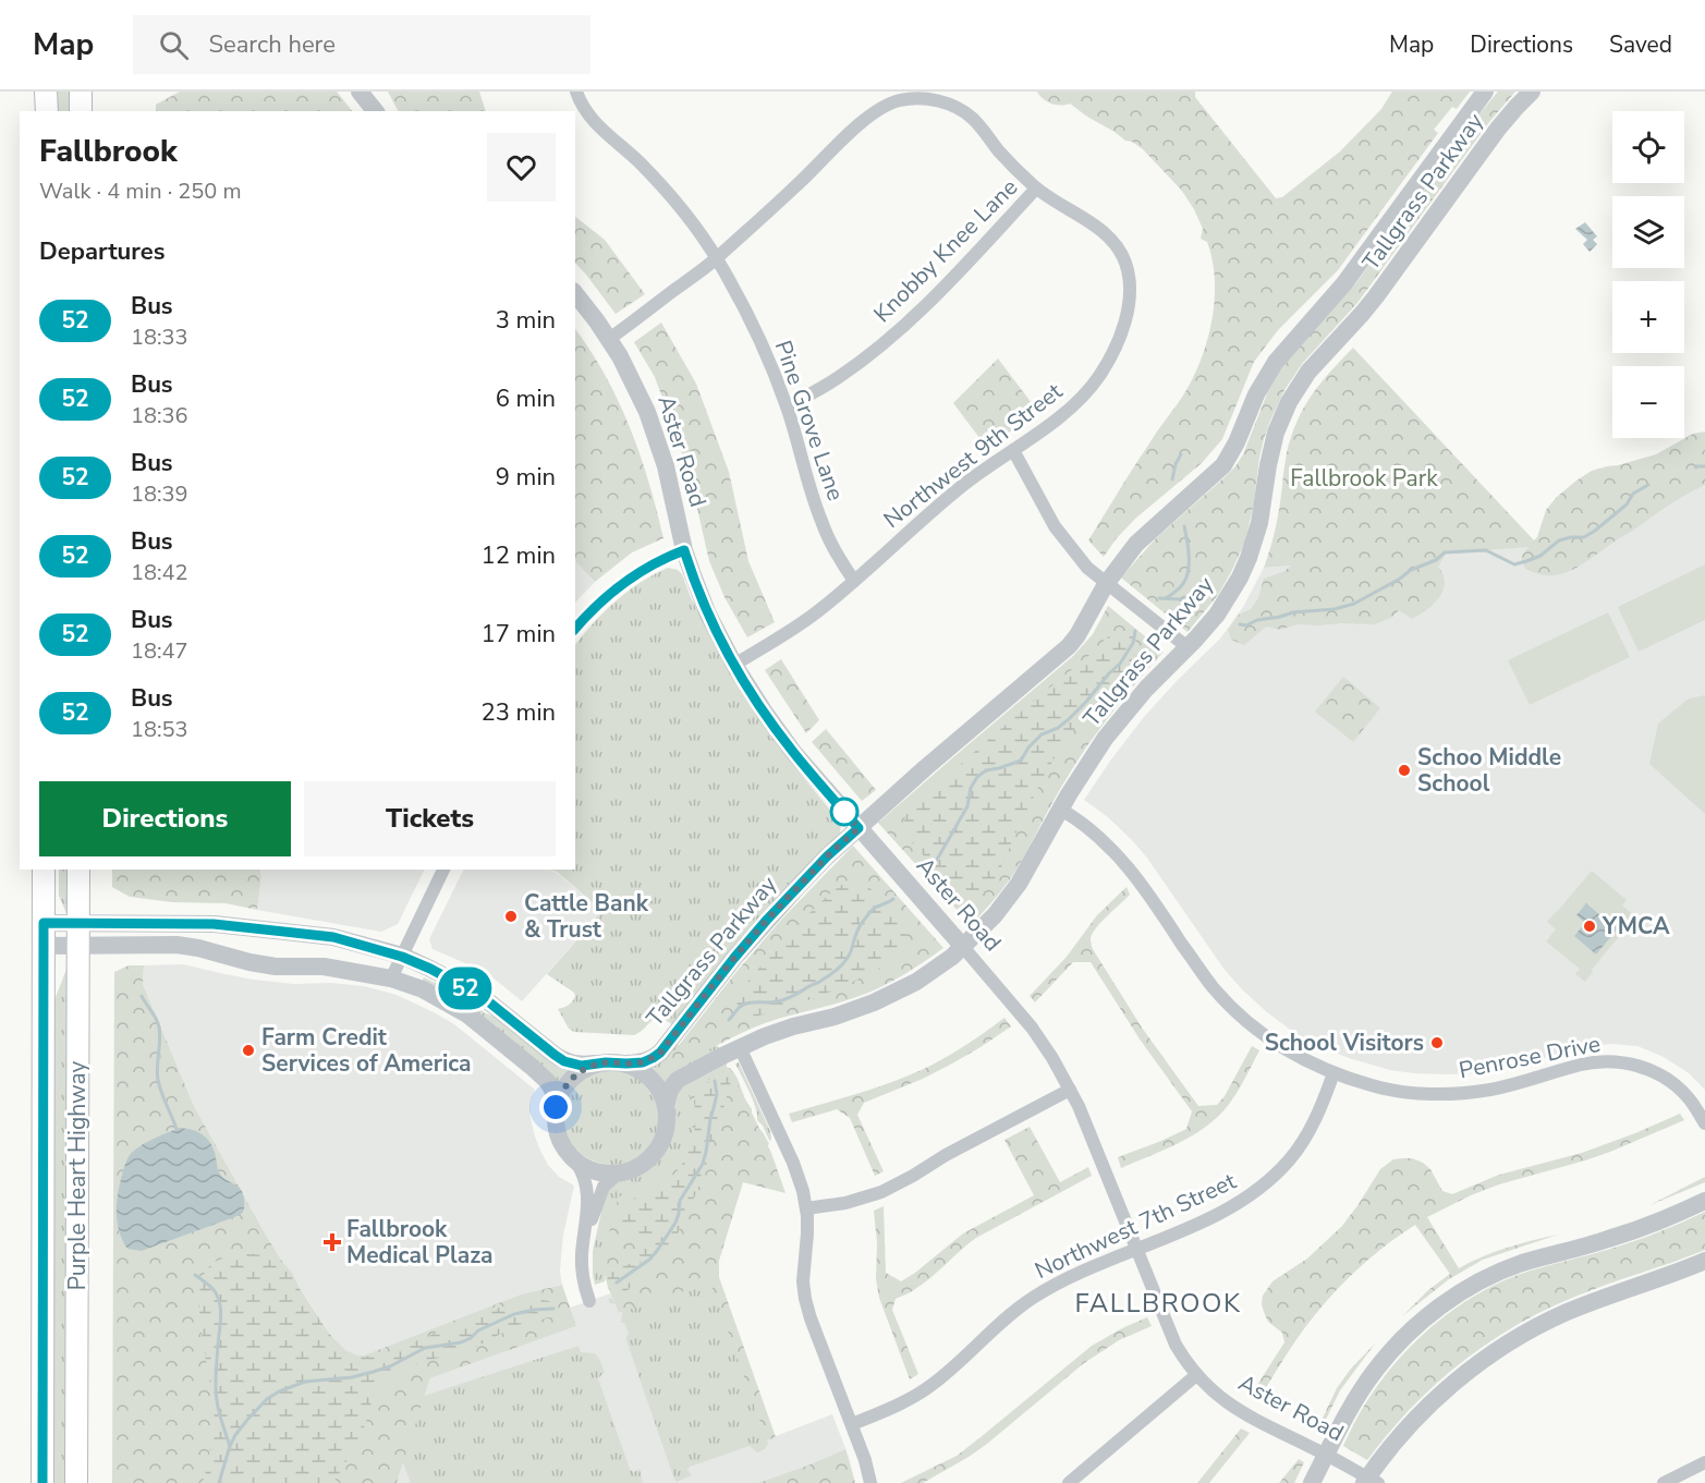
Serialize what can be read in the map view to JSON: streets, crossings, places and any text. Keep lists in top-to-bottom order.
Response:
{
  "streets": {
    "main road": ["Purple Heart Highway"],
    "street": [
      "Tallgrass Parkway",
      "Knobby Knee Lane",
      "Pine Grove Lane",
      "Aster Road",
      "Northwest 9th Street",
      "Penrose Drive",
      "Northwest 7th Street"
    ]
  },
  "crossings": [
    ["Tallgrass Parkway", "Aster Road"],
    ["Tallgrass Parkway", "Penrose Drive"],
    ["Knobby Knee Lane", "Pine Grove Lane"],
    ["Knobby Knee Lane", "Northwest 9th Street"],
    ["Pine Grove Lane", "Northwest 9th Street"],
    ["Aster Road", "Northwest 9th Street"],
    ["Aster Road", "Northwest 7th Street"],
    ["Penrose Drive", "Northwest 7th Street"]
  ],
  "districts": ["FALLBROOK"],
  "parks": ["Fallbrook Park"],
  "places": {
    "other": [
      "Schoo Middle School",
      "Cattle Bank & Trust",
      "YMCA",
      "School Visitors",
      "Farm Credit Services of America"
    ],
    "health": ["Fallbrook Medical Plaza"]
  },
  "lines": ["bus line 52"],
  "page": {
    "header": "Map",
    "search": "Search here",
    "nav": ["Map", "Directions", "Saved"],
    "on_map": "52",
    "map_buttons": ["+", "−"],
    "heading": [
      ["Fallbrook", "Walk · 4 min · 250 m"],
      "Departures"
    ],
    "list": [
      {
        "mark": "52",
        "name": "Bus",
        "note": "18:33",
        "value": "3 min"
      },
      {
        "mark": "52",
        "name": "Bus",
        "note": "18:36",
        "value": "6 min"
      },
      {
        "mark": "52",
        "name": "Bus",
        "note": "18:39",
        "value": "9 min"
      },
      {
        "mark": "52",
        "name": "Bus",
        "note": "18:42",
        "value": "12 min"
      },
      {
        "mark": "52",
        "name": "Bus",
        "note": "18:47",
        "value": "17 min"
      },
      {
        "mark": "52",
        "name": "Bus",
        "note": "18:53",
        "value": "23 min"
      }
    ],
    "buttons": ["Directions", "Tickets"]
  }
}
